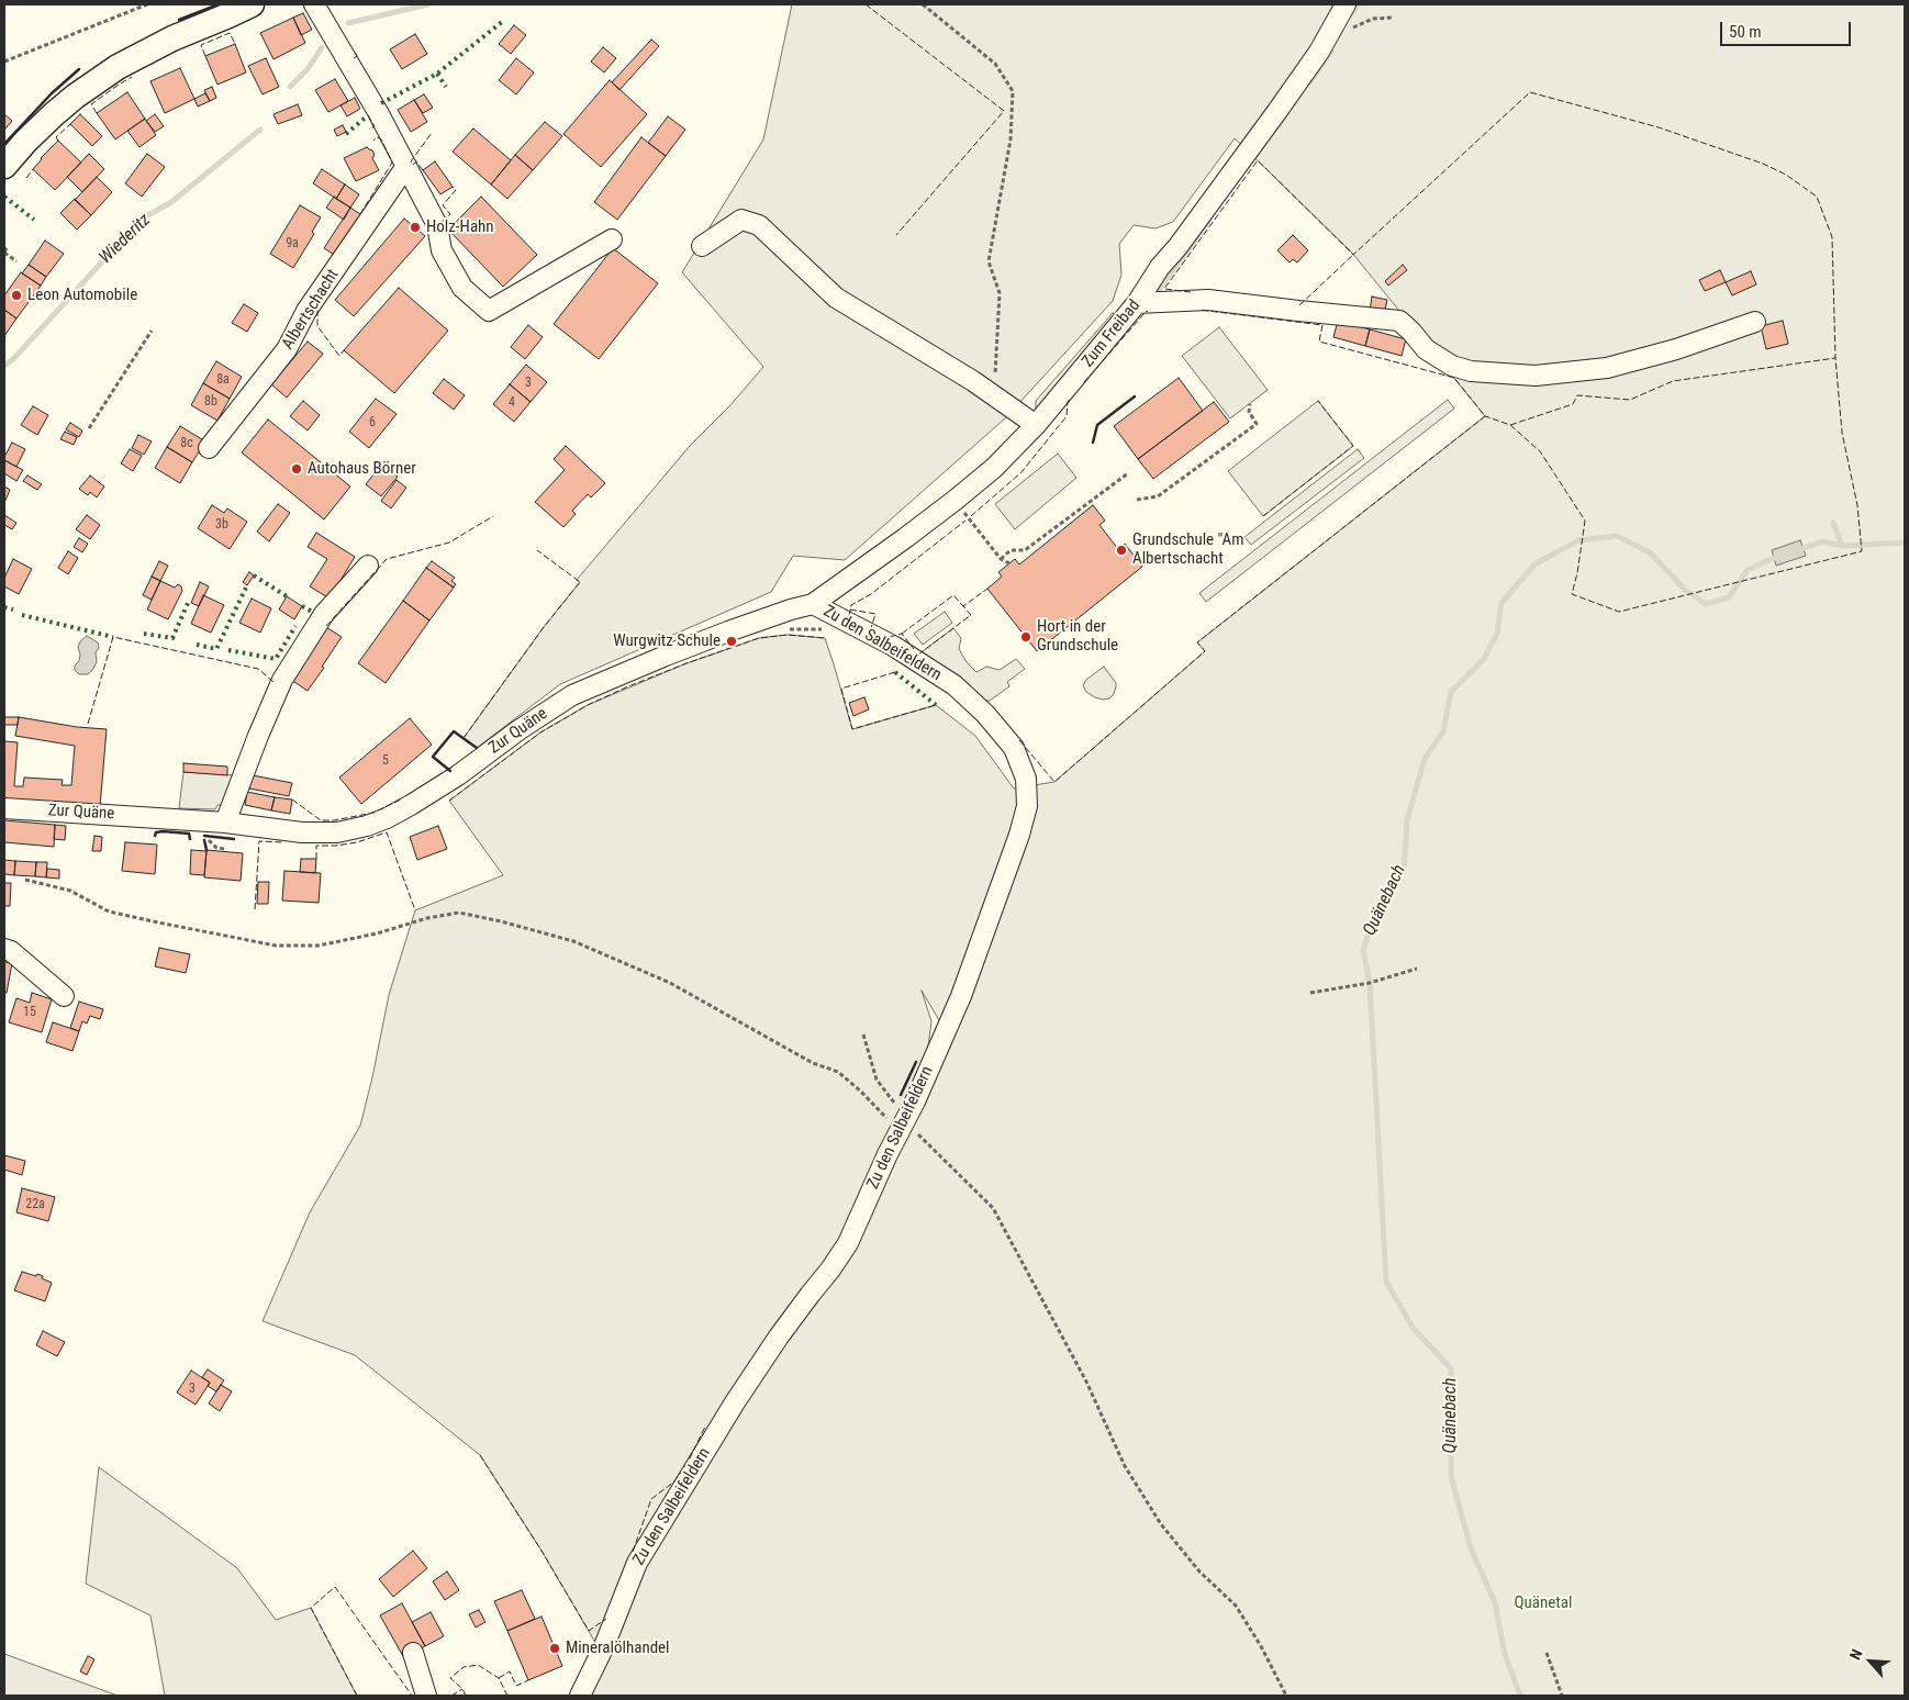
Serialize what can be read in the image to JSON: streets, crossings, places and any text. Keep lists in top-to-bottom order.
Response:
{
  "streets": {
    "street": [
      "Albertschacht",
      "Zum Freibad",
      "Zu den Salbeifeldern",
      "Zur Quäne"
    ]
  },
  "crossings": [
    ["Zum Freibad", "Zu den Salbeifeldern"],
    ["Zum Freibad", "Zur Quäne"],
    ["Zu den Salbeifeldern", "Zur Quäne"]
  ],
  "water": ["Wiederitz", "Quänebach"],
  "parks": ["Quänetal"],
  "places": [
    "Holz-Hahn",
    "Leon Automobile",
    "Autohaus Börner",
    "Grundschule \"Am Albertschacht",
    "Hort in der Grundschule",
    "Wurgwitz Schule",
    "Mineralölhandel"
  ],
  "house_numbers": [
    "9a",
    "8a",
    "3",
    "8b",
    "4",
    "6",
    "8c",
    "3b",
    "5",
    "15",
    "22a",
    "3"
  ],
  "scale_bar": "50 m",
  "north": "top left"
}
